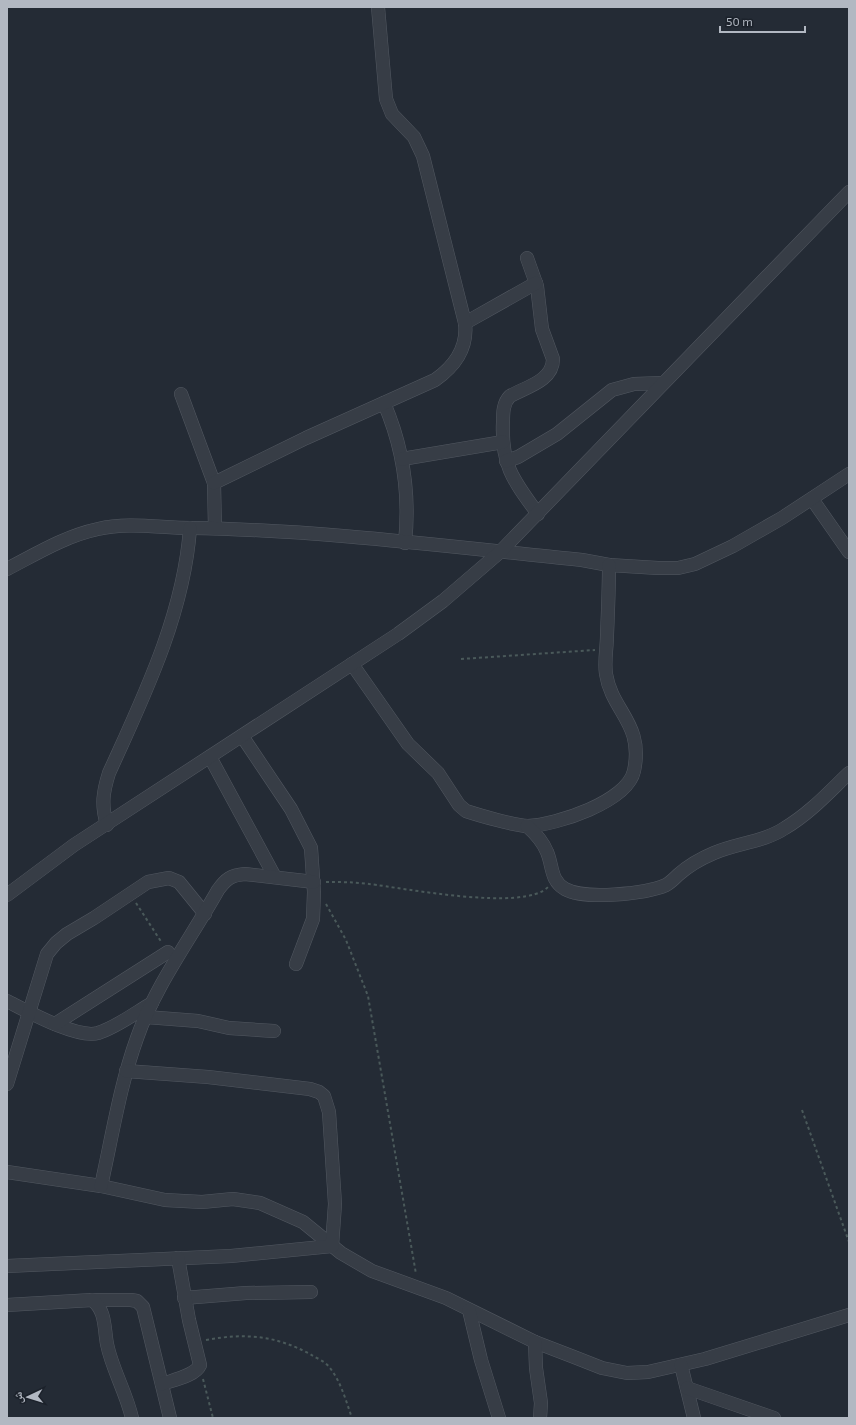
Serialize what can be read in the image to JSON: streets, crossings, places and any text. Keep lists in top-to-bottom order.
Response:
{
  "scale_bar": "50 m",
  "north": "left"
}
